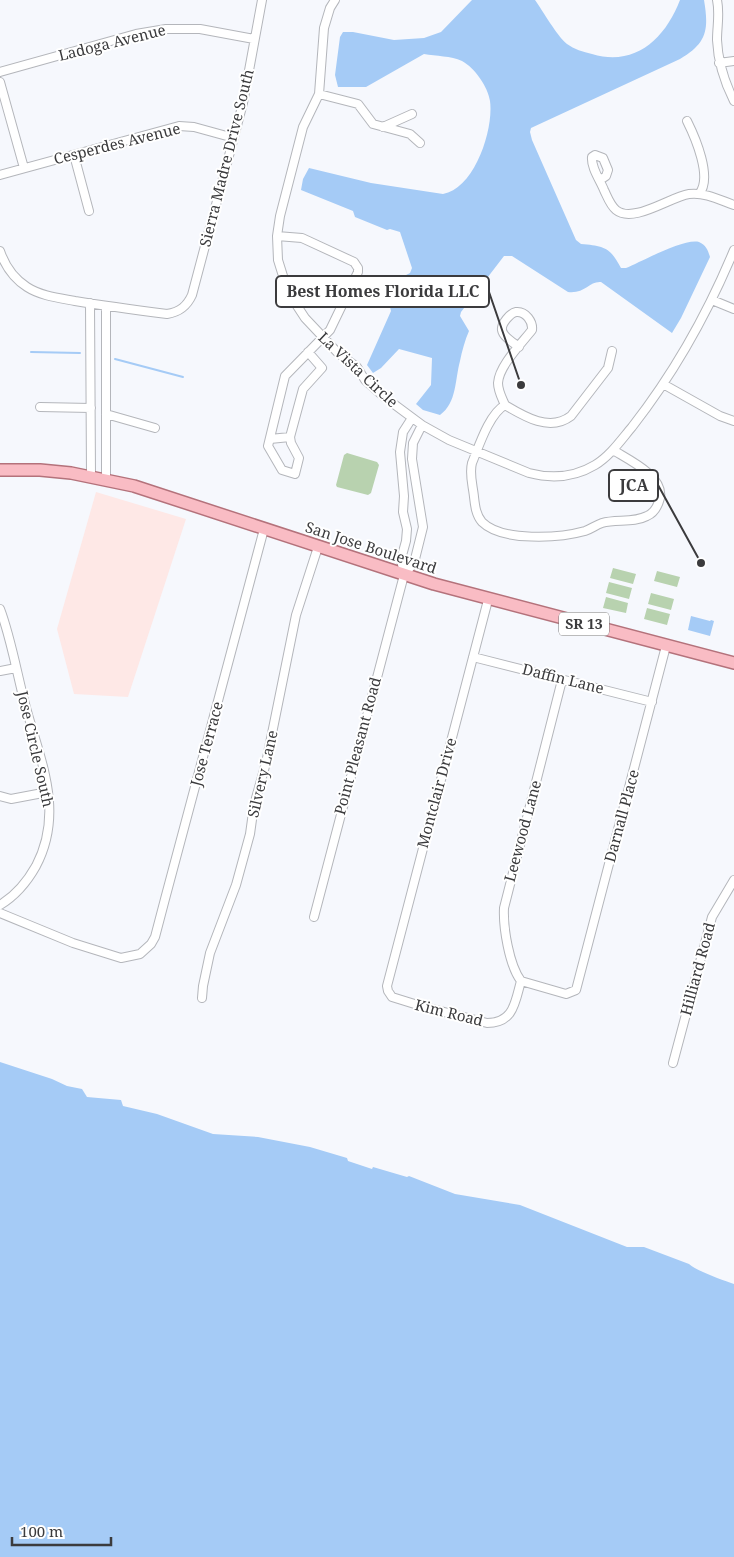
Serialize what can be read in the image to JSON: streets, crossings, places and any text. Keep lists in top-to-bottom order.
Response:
{
  "streets": {
    "main road": ["San Jose Boulevard", "SR 13"],
    "street": [
      "Ladoga Avenue",
      "Cesperdes Avenue",
      "Sierra Madre Drive South",
      "La Vista Circle",
      "Daffin Lane",
      "Jose Terrace",
      "Point Pleasant Road",
      "Jose Circle South",
      "Silvery Lane",
      "Montclair Drive",
      "Darnall Place",
      "Leewood Lane",
      "Hilliard Road",
      "Kim Road"
    ]
  },
  "crossings": [
    ["Ladoga Avenue", "Sierra Madre Drive South"],
    ["Cesperdes Avenue", "Sierra Madre Drive South"],
    ["La Vista Circle", "Point Pleasant Road"],
    ["San Jose Boulevard", "Jose Terrace"],
    ["San Jose Boulevard", "Point Pleasant Road"],
    ["San Jose Boulevard", "Silvery Lane"],
    ["San Jose Boulevard", "Montclair Drive"],
    ["San Jose Boulevard", "Darnall Place"],
    ["Daffin Lane", "Montclair Drive"],
    ["Daffin Lane", "Darnall Place"],
    ["Daffin Lane", "Leewood Lane"],
    ["Montclair Drive", "Kim Road"],
    ["Darnall Place", "Leewood Lane"],
    ["Darnall Place", "Kim Road"],
    ["Leewood Lane", "Kim Road"]
  ],
  "places": ["Best Homes Florida LLC", "JCA"],
  "scale_bar": "100 m"
}
